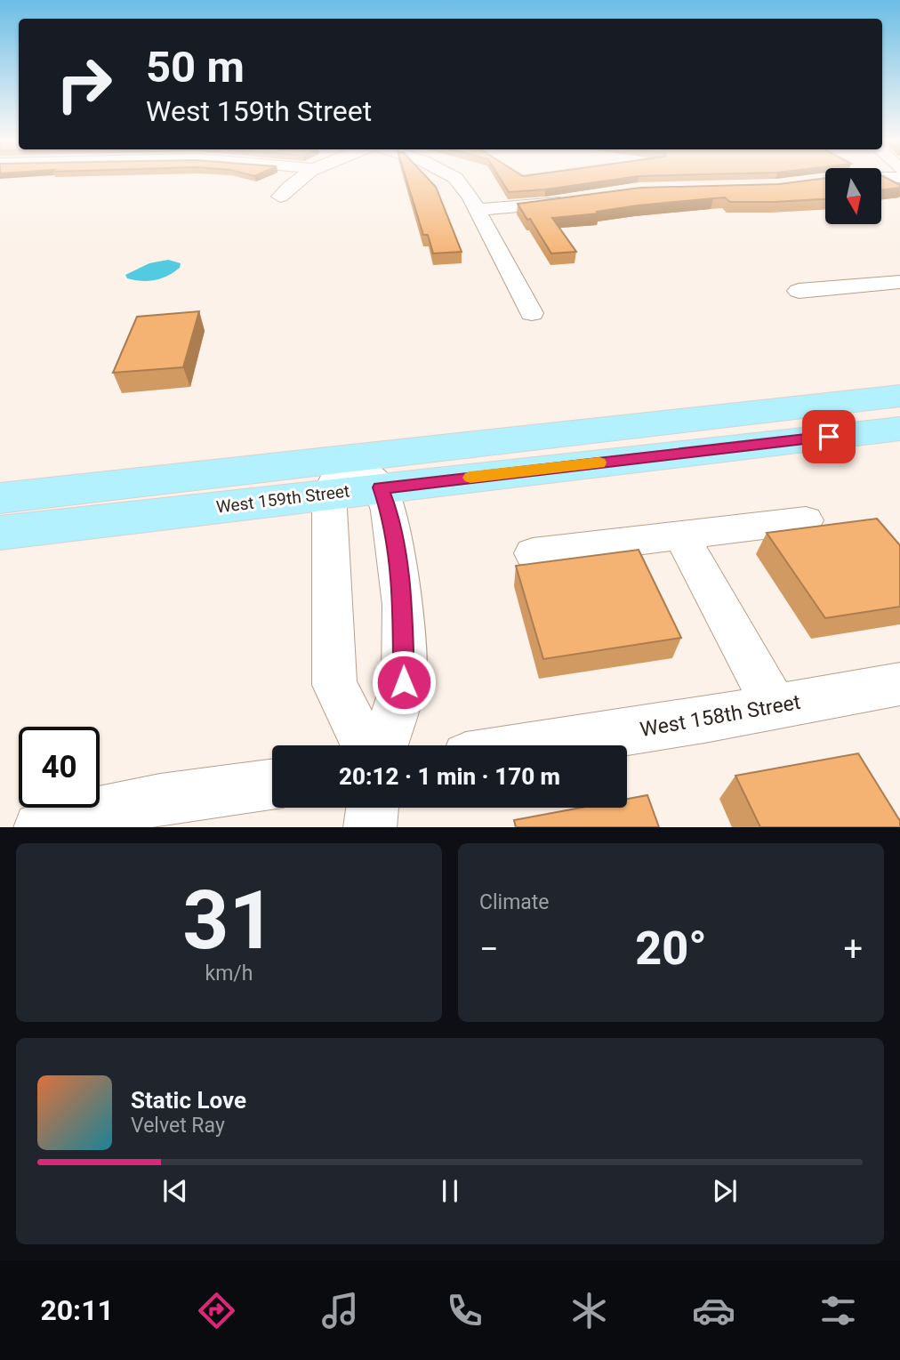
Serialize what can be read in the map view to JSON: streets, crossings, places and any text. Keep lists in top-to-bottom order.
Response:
{
  "streets": {
    "main road": ["West 159th Street"],
    "street": ["West 158th Street"]
  },
  "north": "bottom",
  "page": {
    "turn": ["50 m", "West 159th Street"],
    "limit": "40",
    "trip": "20:12 · 1 min · 170 m",
    "tile": [
      ["31", "km/h"],
      "Climate"
    ],
    "heat": ["−", "20°", "+"],
    "song": ["Static Love", "Velvet Ray"],
    "tabs": "20:11"
  }
}
